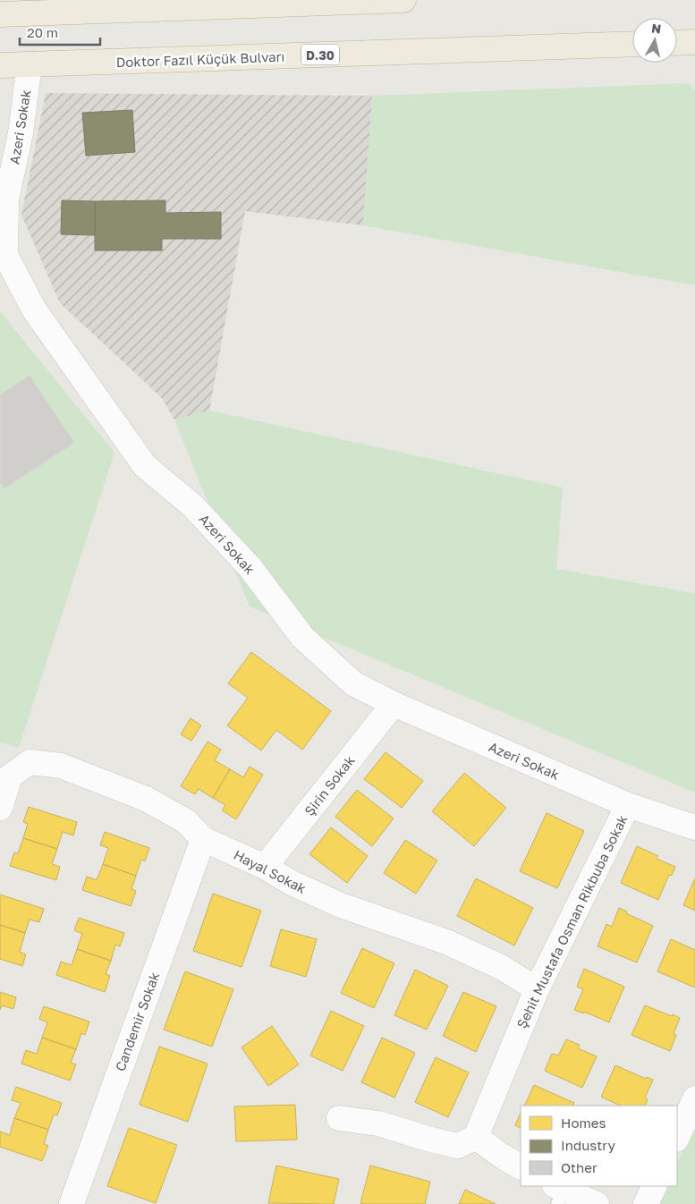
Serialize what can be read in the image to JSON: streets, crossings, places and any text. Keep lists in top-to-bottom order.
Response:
{
  "streets": {
    "highway": ["D.30", "Doktor Fazıl Küçük Bulvarı"],
    "street": [
      "Azeri Sokak",
      "Şirin Sokak",
      "Hayal Sokak",
      "Şehit Mustafa Osman Rikbuba Sokak",
      "Candemir Sokak"
    ]
  },
  "crossings": [
    ["Doktor Fazıl Küçük Bulvarı", "Azeri Sokak"],
    ["Azeri Sokak", "Şirin Sokak"],
    ["Azeri Sokak", "Şehit Mustafa Osman Rikbuba Sokak"],
    ["Şirin Sokak", "Hayal Sokak"],
    ["Hayal Sokak", "Şehit Mustafa Osman Rikbuba Sokak"],
    ["Hayal Sokak", "Candemir Sokak"]
  ],
  "legend": ["Homes", "Industry", "Other"],
  "scale_bar": "20 m",
  "north": "top"
}
